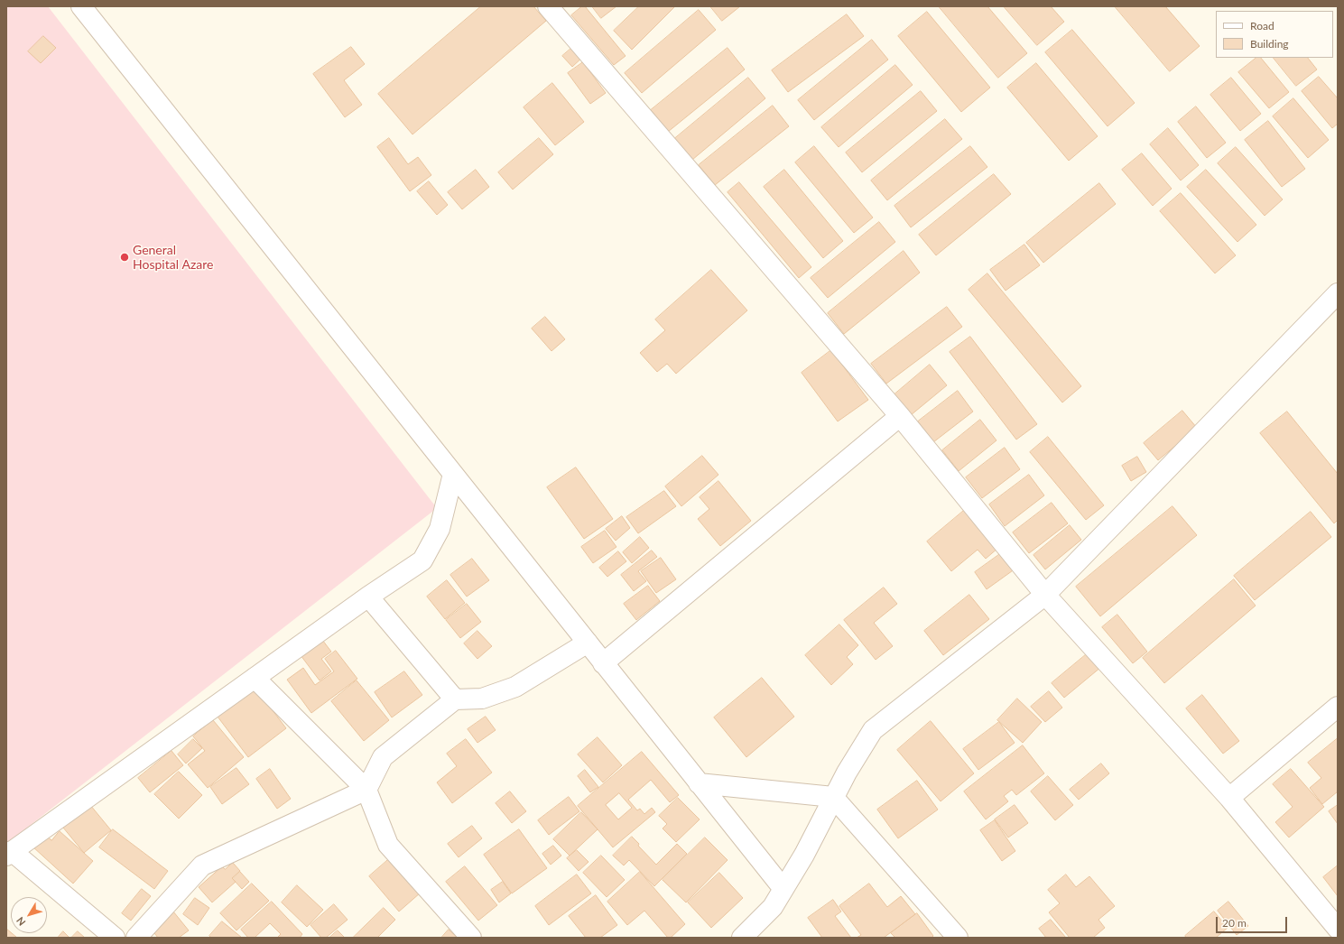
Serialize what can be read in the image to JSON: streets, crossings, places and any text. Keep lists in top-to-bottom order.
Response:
{
  "places": ["General Hospital Azare"],
  "legend": ["Road", "Building"],
  "scale_bar": "20 m",
  "north": "bottom left"
}
